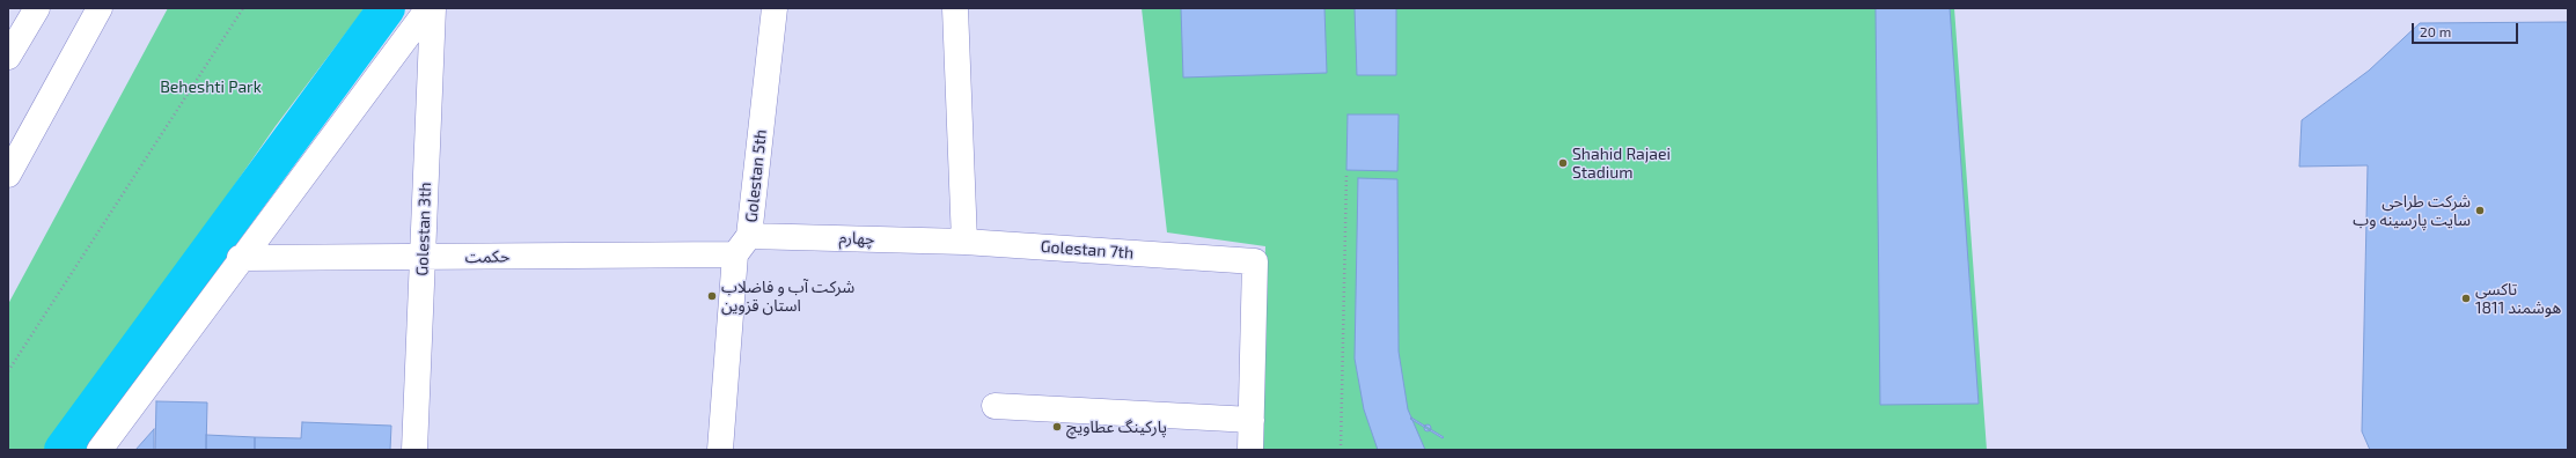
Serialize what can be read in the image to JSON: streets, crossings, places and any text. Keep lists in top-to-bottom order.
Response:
{
  "streets": {
    "street": [
      "Golestan 5th",
      "Golestan 3th",
      "چهارم",
      "Golestan 7th",
      "حکمت"
    ]
  },
  "crossings": [
    ["Golestan 5th", "چهارم"],
    ["Golestan 5th", "حکمت"],
    ["Golestan 3th", "حکمت"],
    ["چهارم", "Golestan 7th"],
    ["چهارم", "حکمت"]
  ],
  "parks": ["Beheshti Park"],
  "places": [
    "Shahid Rajaei Stadium",
    "شرکت طراحی سایت پارسینه وب",
    "شرکت آب و فاضلاب استان قزوین",
    "تاکسی هوشمند 1811",
    "پارکینگ عطاویچ"
  ],
  "scale_bar": "20 m"
}
